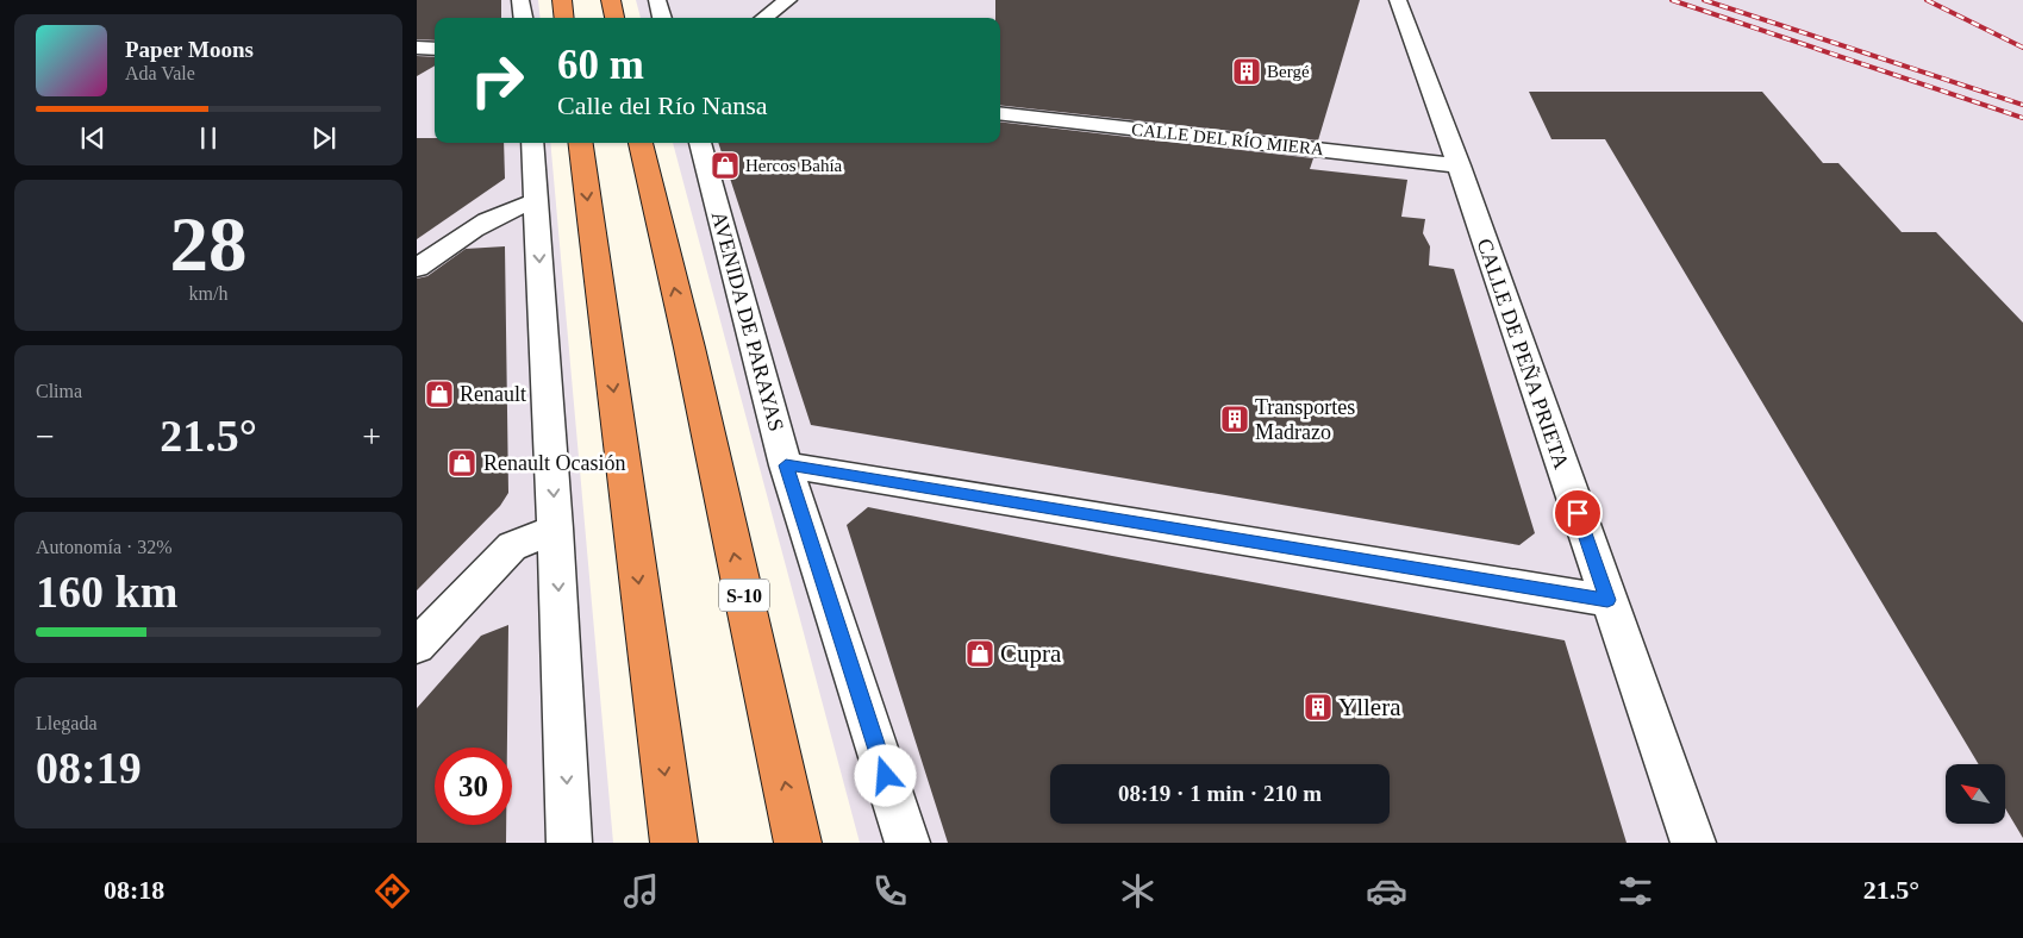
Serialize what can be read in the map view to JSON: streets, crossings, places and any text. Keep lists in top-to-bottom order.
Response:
{
  "streets": {
    "highway": ["S-10"],
    "street": ["CALLE DEL RÍO MIERA", "AVENIDA DE PARAYAS", "CALLE DE PEÑA PRIETA"]
  },
  "crossings": [
    ["CALLE DEL RÍO MIERA", "CALLE DE PEÑA PRIETA"]
  ],
  "places": {
    "building": ["Bergé", "Transportes Madrazo", "Yllera"],
    "shop": [
      "Hercos Bahía",
      "Renault",
      "Renault Ocasión",
      "Cupra"
    ]
  },
  "north": "top left",
  "page": {
    "turn": ["60 m", "Calle del Río Nansa"],
    "song": ["Paper Moons", "Ada Vale"],
    "tile": [
      ["28", "km/h"],
      "Clima",
      ["Autonomía · 32%", "160 km"],
      ["Llegada", "08:19"]
    ],
    "heat": ["−", "21.5°", "+"],
    "limit": "30",
    "trip": "08:19 · 1 min · 210 m",
    "tabs": ["08:18", "21.5°"]
  }
}
